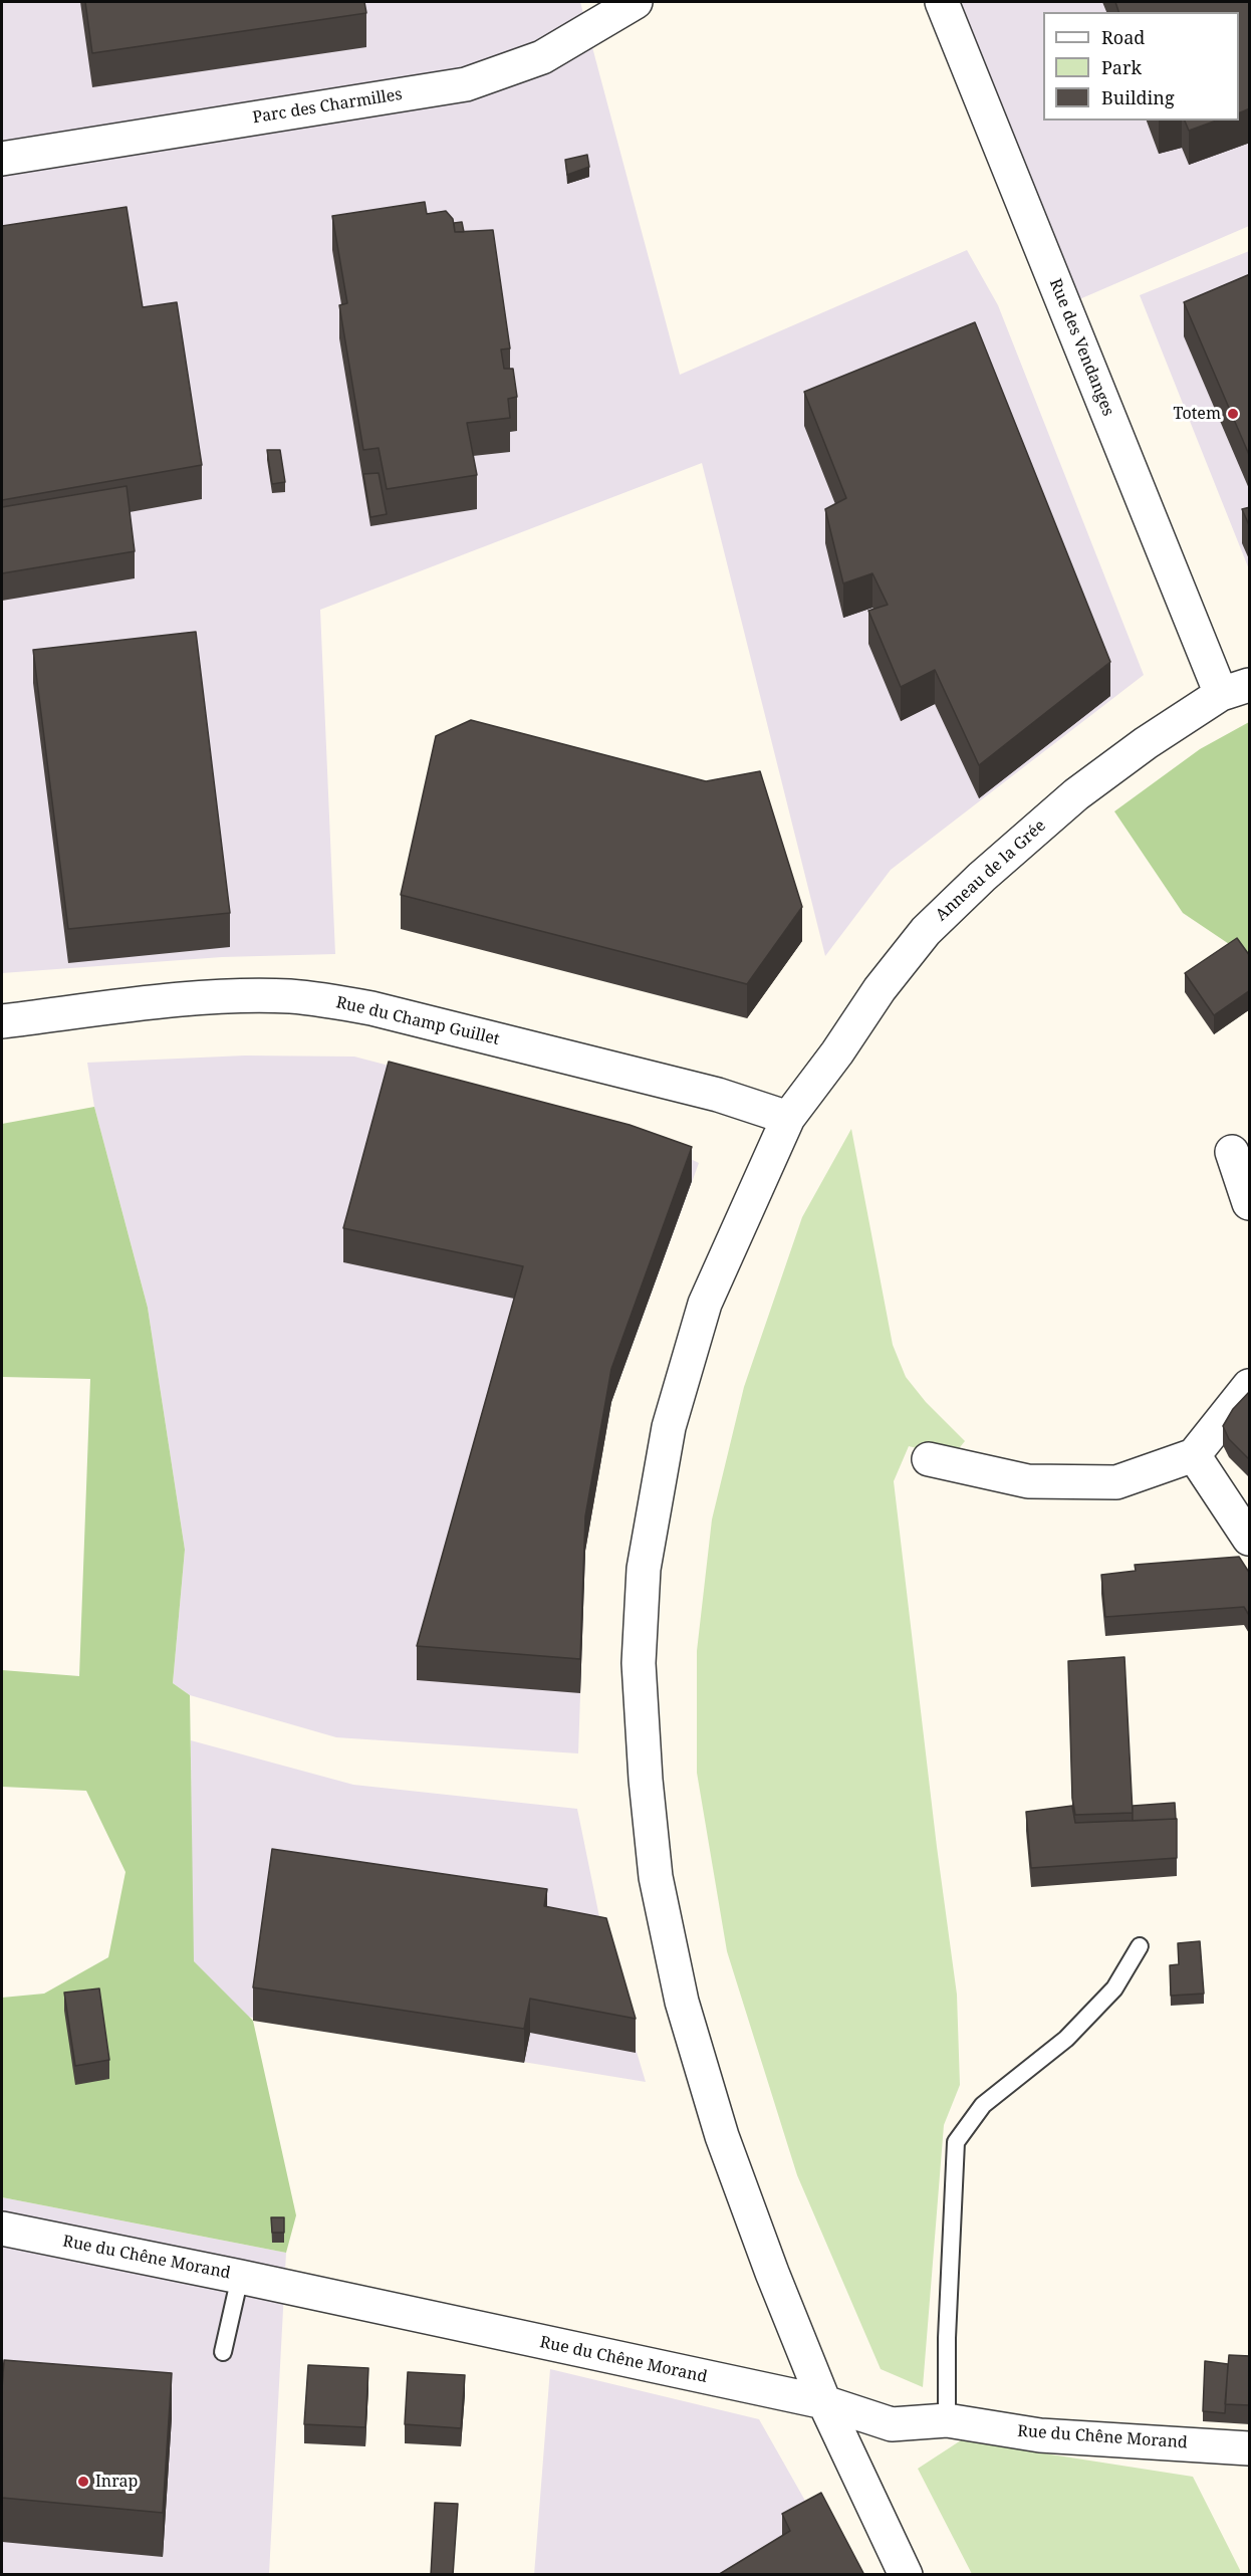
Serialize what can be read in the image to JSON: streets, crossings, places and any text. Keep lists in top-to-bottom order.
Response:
{
  "streets": {
    "street": [
      "Parc des Charmilles",
      "Rue des Vendanges",
      "Anneau de la Grée",
      "Rue du Champ Guillet",
      "Rue du Chêne Morand"
    ]
  },
  "crossings": [
    ["Rue des Vendanges", "Anneau de la Grée"],
    ["Anneau de la Grée", "Rue du Champ Guillet"],
    ["Anneau de la Grée", "Rue du Chêne Morand"]
  ],
  "places": ["Totem", "Inrap"],
  "legend": ["Road", "Park", "Building"]
}
